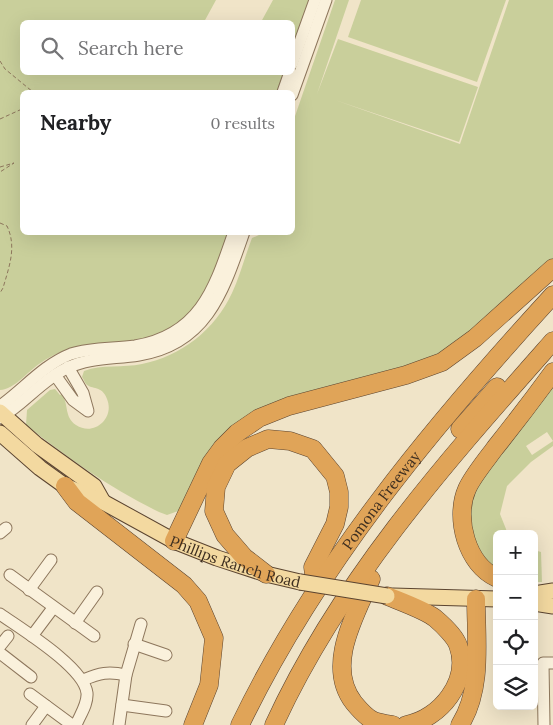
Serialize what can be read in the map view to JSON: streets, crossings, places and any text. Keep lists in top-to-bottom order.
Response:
{
  "streets": {
    "highway": ["Pomona Freeway"],
    "main road": ["Phillips Ranch Road"]
  },
  "page": {
    "search": "Search here",
    "heading": ["Nearby", "0 results"],
    "map_buttons": ["+", "−"]
  }
}
